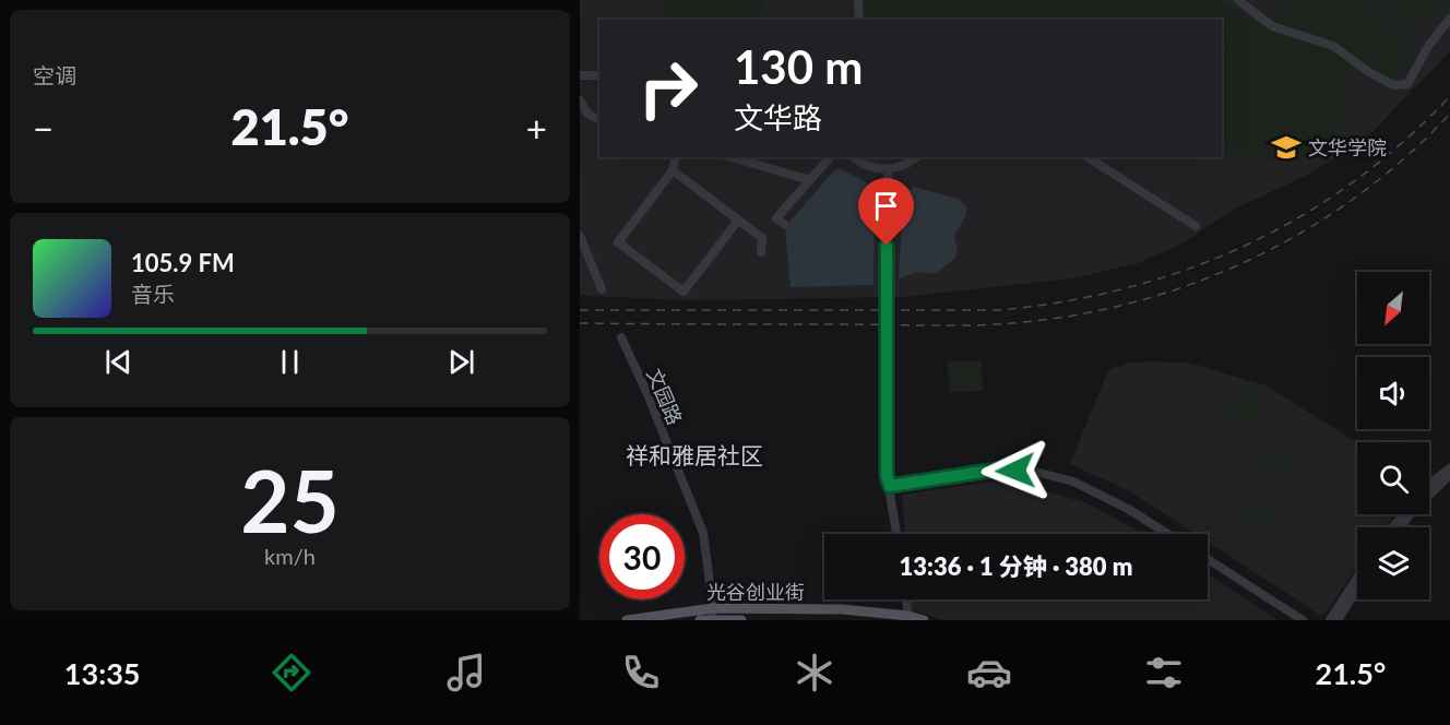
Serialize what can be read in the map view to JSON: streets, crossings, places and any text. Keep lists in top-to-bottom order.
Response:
{
  "streets": {
    "main road": ["光谷创业街"],
    "street": ["文园路"]
  },
  "crossings": [
    ["文园路", "光谷创业街"]
  ],
  "districts": ["祥和雅居社区"],
  "places": {
    "school or university": ["文华学院"]
  },
  "north": "bottom left",
  "page": {
    "tile": [
      "空调",
      ["25", "km/h"]
    ],
    "turn": ["130 m", "文华路"],
    "heat": ["−", "21.5°", "+"],
    "song": ["105.9 FM", "音乐"],
    "limit": "30",
    "trip": "13:36 · 1 分钟 · 380 m",
    "tabs": ["13:35", "21.5°"]
  }
}
